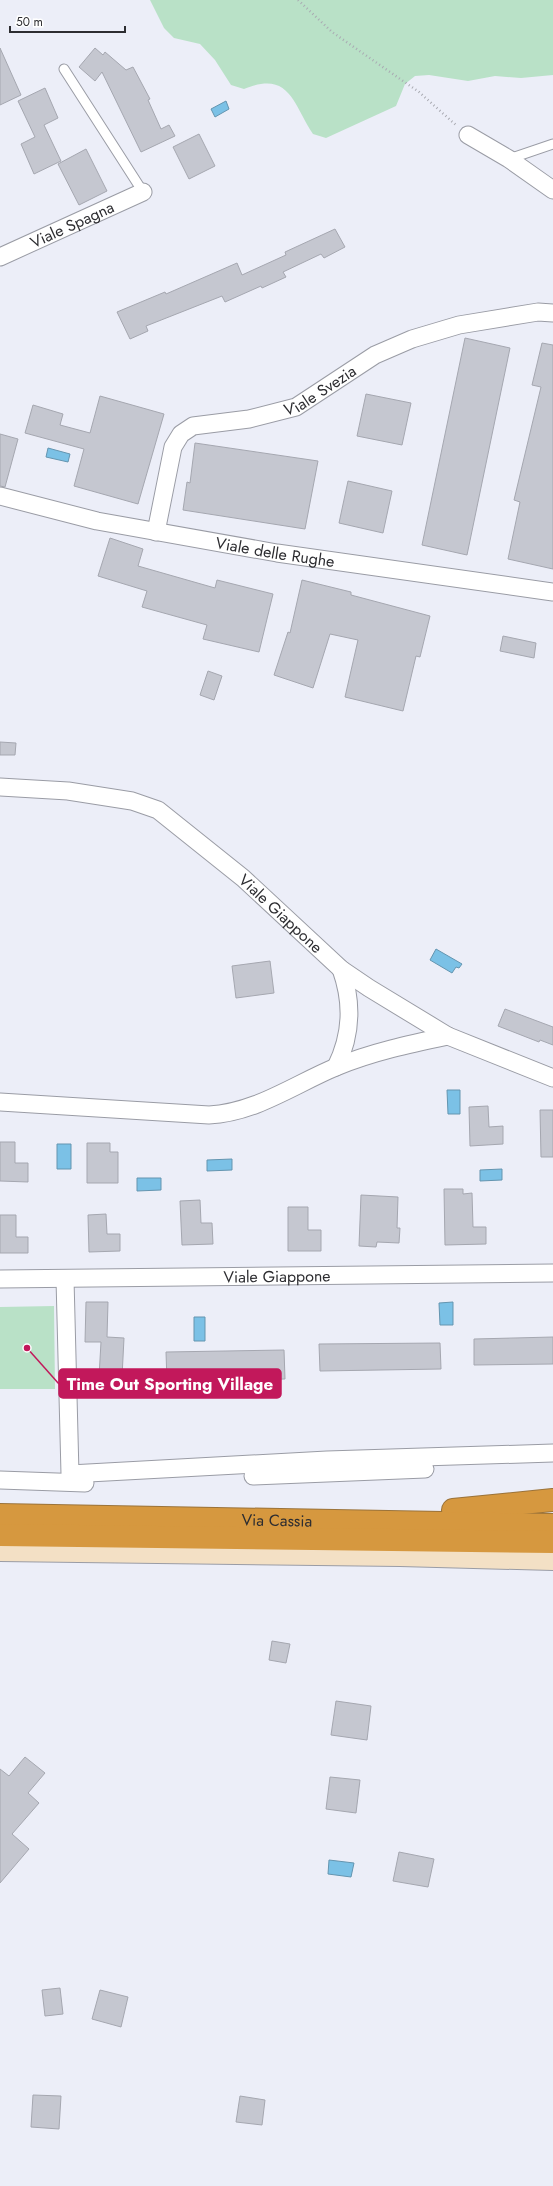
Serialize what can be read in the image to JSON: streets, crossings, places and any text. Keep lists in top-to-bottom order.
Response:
{
  "streets": {
    "highway": ["Via Cassia"],
    "street": [
      "Viale Spagna",
      "Viale Svezia",
      "Viale delle Rughe",
      "Viale Giappone"
    ]
  },
  "crossings": [
    ["Viale Svezia", "Viale delle Rughe"]
  ],
  "places": ["Time Out Sporting Village"],
  "scale_bar": "50 m"
}
